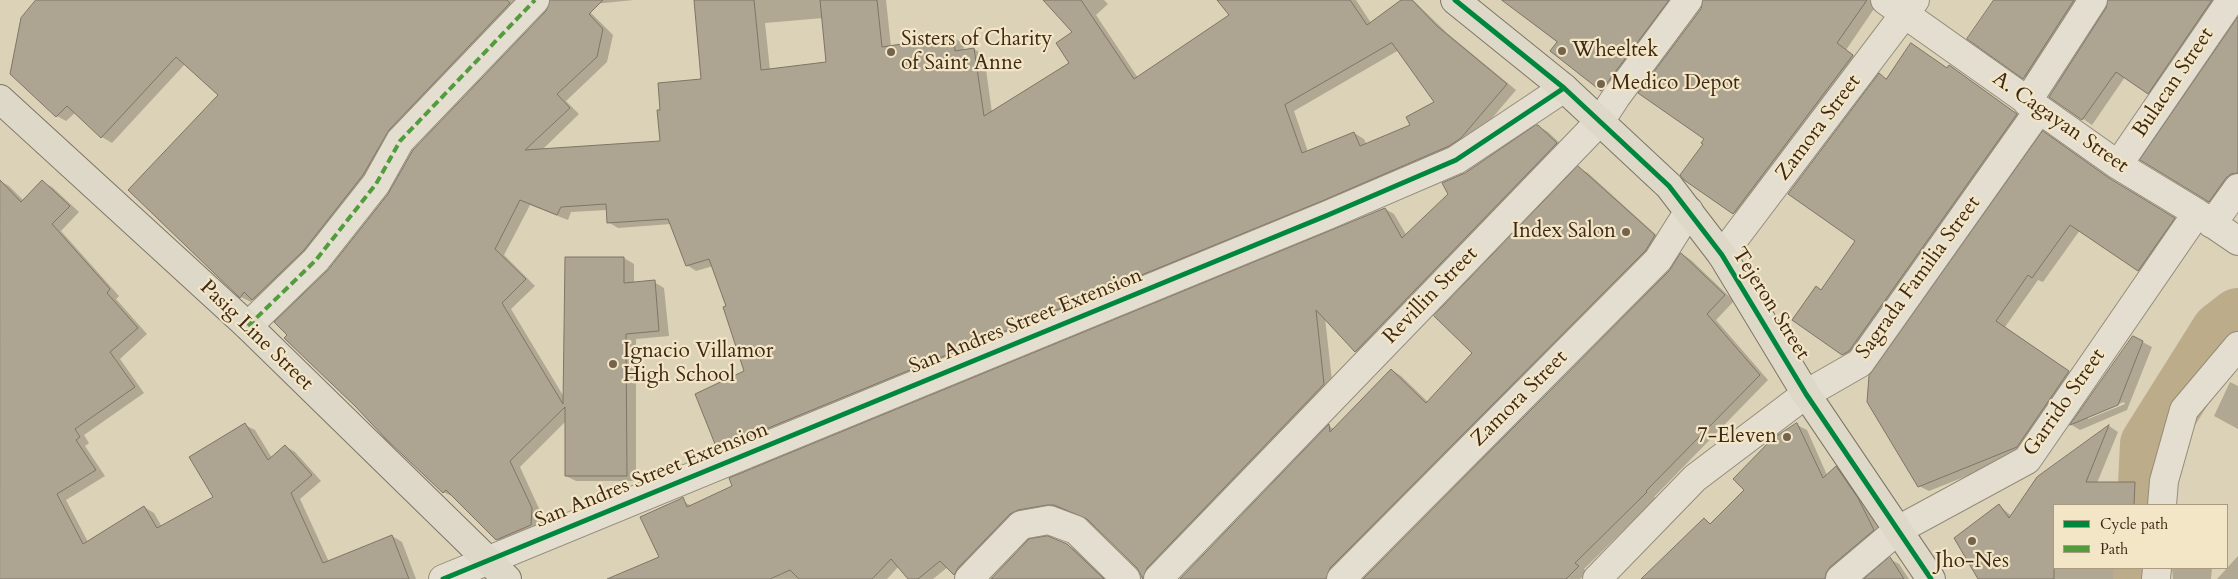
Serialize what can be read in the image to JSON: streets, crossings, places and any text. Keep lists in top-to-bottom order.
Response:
{
  "streets": {
    "main road": ["Tejeron Street", "Pasig Line Street"],
    "street": [
      "Bulacan Street",
      "A. Cagayan Street",
      "Zamora Street",
      "Sagrada Familia Street",
      "Revillin Street",
      "San Andres Street Extension",
      "Garrido Street"
    ]
  },
  "crossings": [
    ["Bulacan Street", "A. Cagayan Street"],
    ["A. Cagayan Street", "Zamora Street"],
    ["A. Cagayan Street", "Sagrada Familia Street"],
    ["A. Cagayan Street", "Garrido Street"],
    ["Zamora Street", "Tejeron Street"],
    ["Sagrada Familia Street", "Tejeron Street"],
    ["Revillin Street", "Tejeron Street"],
    ["Tejeron Street", "San Andres Street Extension"],
    ["Tejeron Street", "Garrido Street"],
    ["San Andres Street Extension", "Pasig Line Street"]
  ],
  "places": [
    "Wheeltek",
    "Sisters of Charity of Saint Anne",
    "Medico Depot",
    "Index Salon",
    "Ignacio Villamor High School",
    "7-Eleven",
    "Jho-Nes"
  ],
  "legend": ["Cycle path", "Path"]
}
